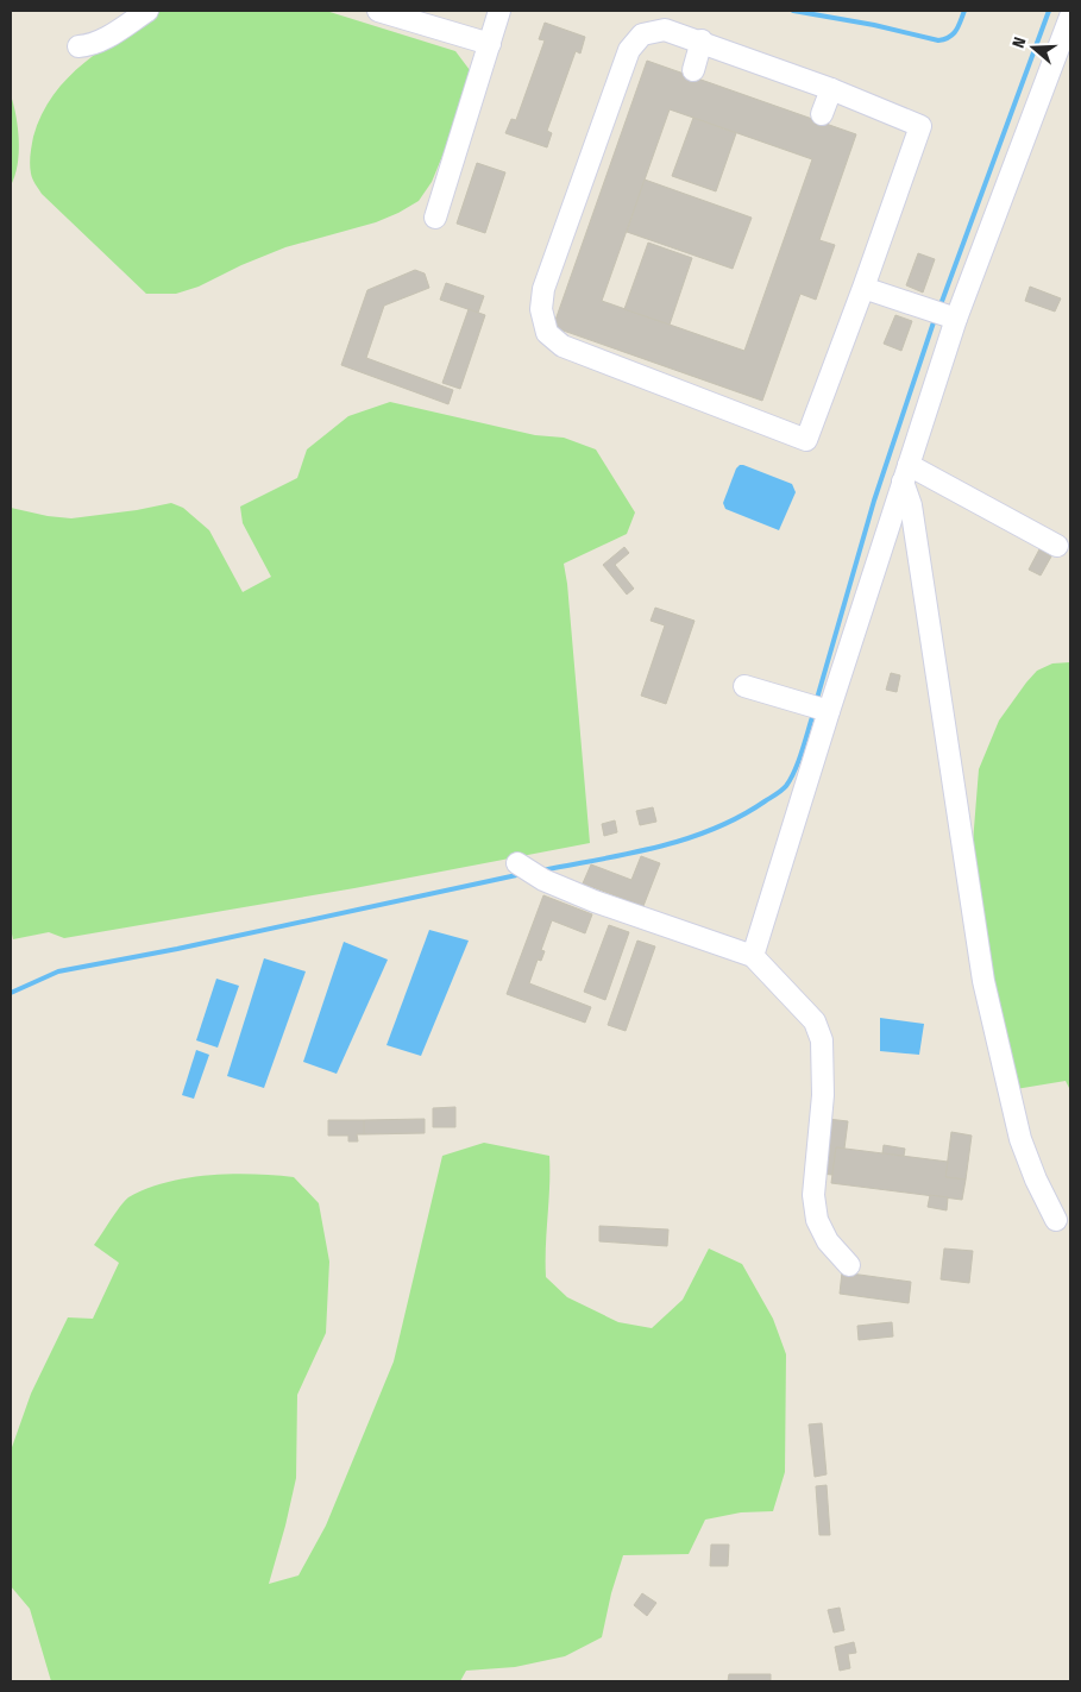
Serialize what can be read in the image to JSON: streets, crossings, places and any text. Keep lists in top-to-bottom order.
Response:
{
  "north": "left"
}
